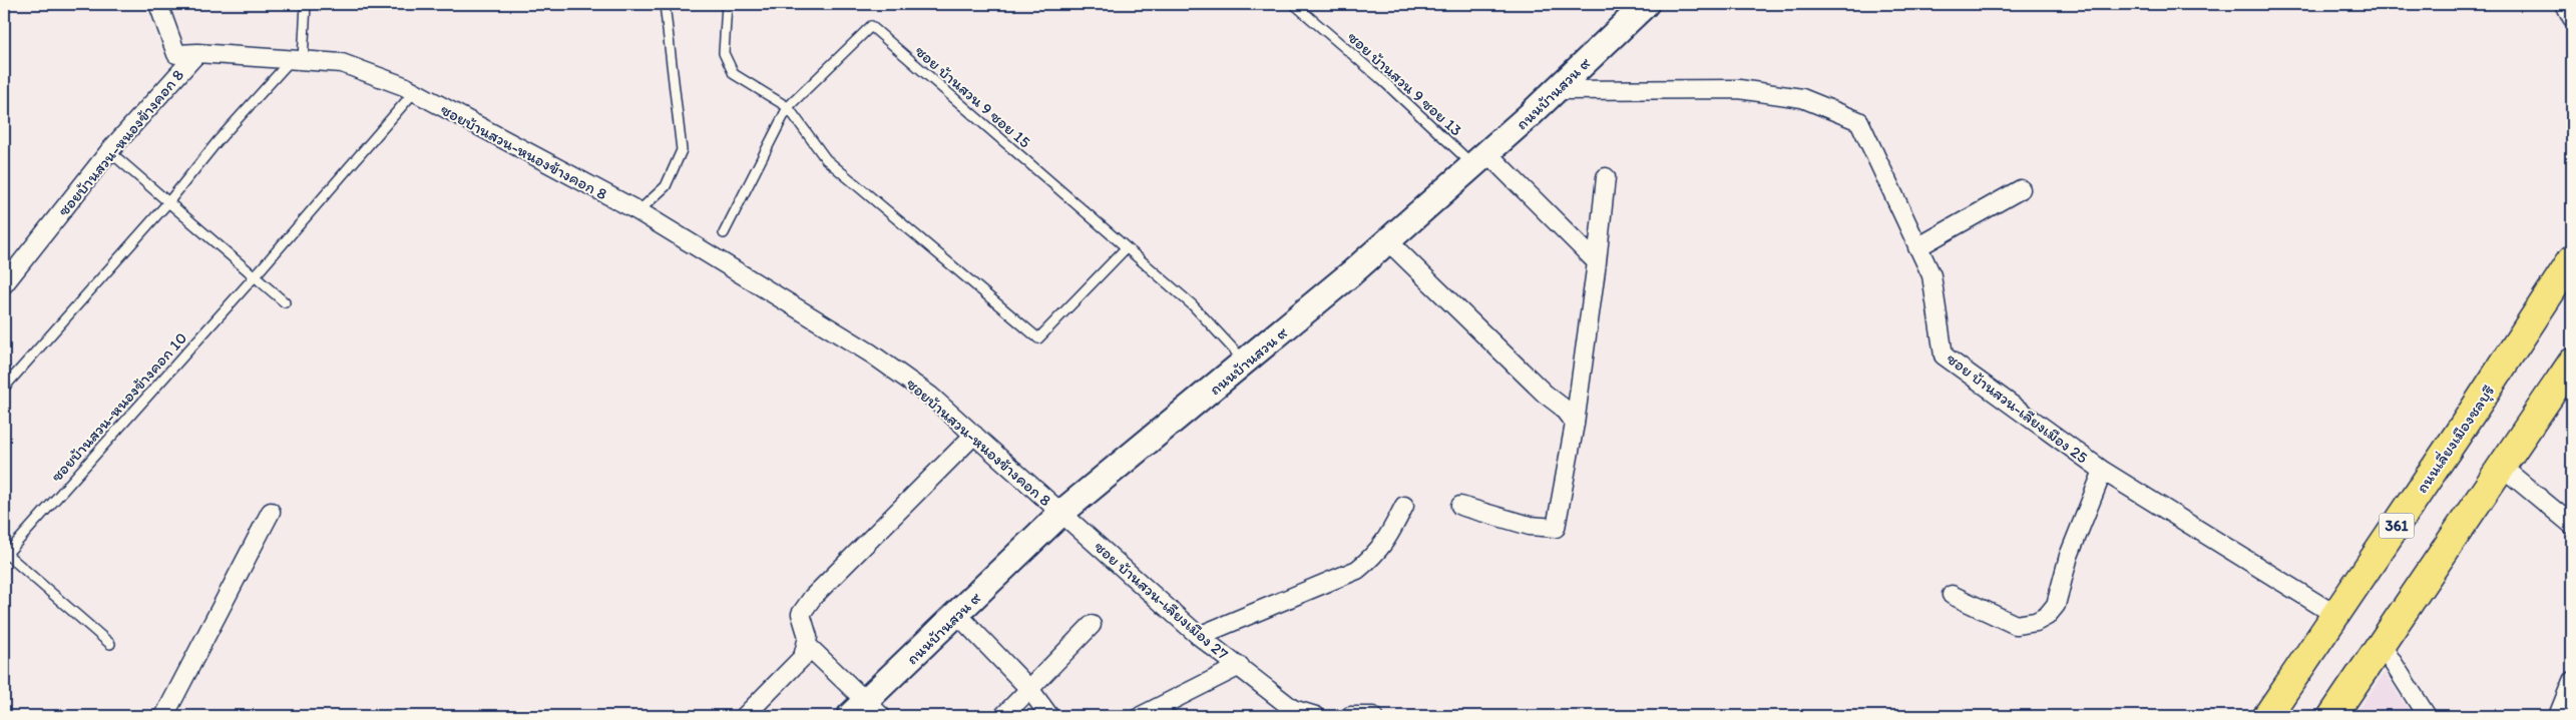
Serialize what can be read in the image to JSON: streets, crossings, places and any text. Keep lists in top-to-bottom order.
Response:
{
  "streets": {
    "highway": ["ถนนเลี่ยงเมืองชลบุรี", "361"],
    "street": [
      "ถนนบ้านสวน ๙",
      "ซอยบ้านสวน-หนองข้างคอก 8",
      "ซอย บ้านสวน-เลียงเมือง 25",
      "ซอย บ้านสวน-เลียงเมือง 27"
    ],
    "lane": ["ซอย บ้านสวน 9 ซอย 13", "ซอย บ้านสวน 9 ซอย 15", "ซอยบ้านสวน-หนองข้างคอก 10"]
  },
  "crossings": [
    ["ซอย บ้านสวน 9 ซอย 13", "ถนนบ้านสวน ๙"],
    ["ถนนบ้านสวน ๙", "ซอย บ้านสวน 9 ซอย 15"],
    ["ถนนบ้านสวน ๙", "ซอยบ้านสวน-หนองข้างคอก 8"],
    ["ถนนบ้านสวน ๙", "ซอย บ้านสวน-เลียงเมือง 25"],
    ["ถนนบ้านสวน ๙", "ซอย บ้านสวน-เลียงเมือง 27"],
    ["ซอยบ้านสวน-หนองข้างคอก 8", "ซอยบ้านสวน-หนองข้างคอก 10"],
    ["ซอยบ้านสวน-หนองข้างคอก 8", "ซอย บ้านสวน-เลียงเมือง 27"],
    ["ซอย บ้านสวน-เลียงเมือง 25", "ถนนเลี่ยงเมืองชลบุรี"]
  ]
}
